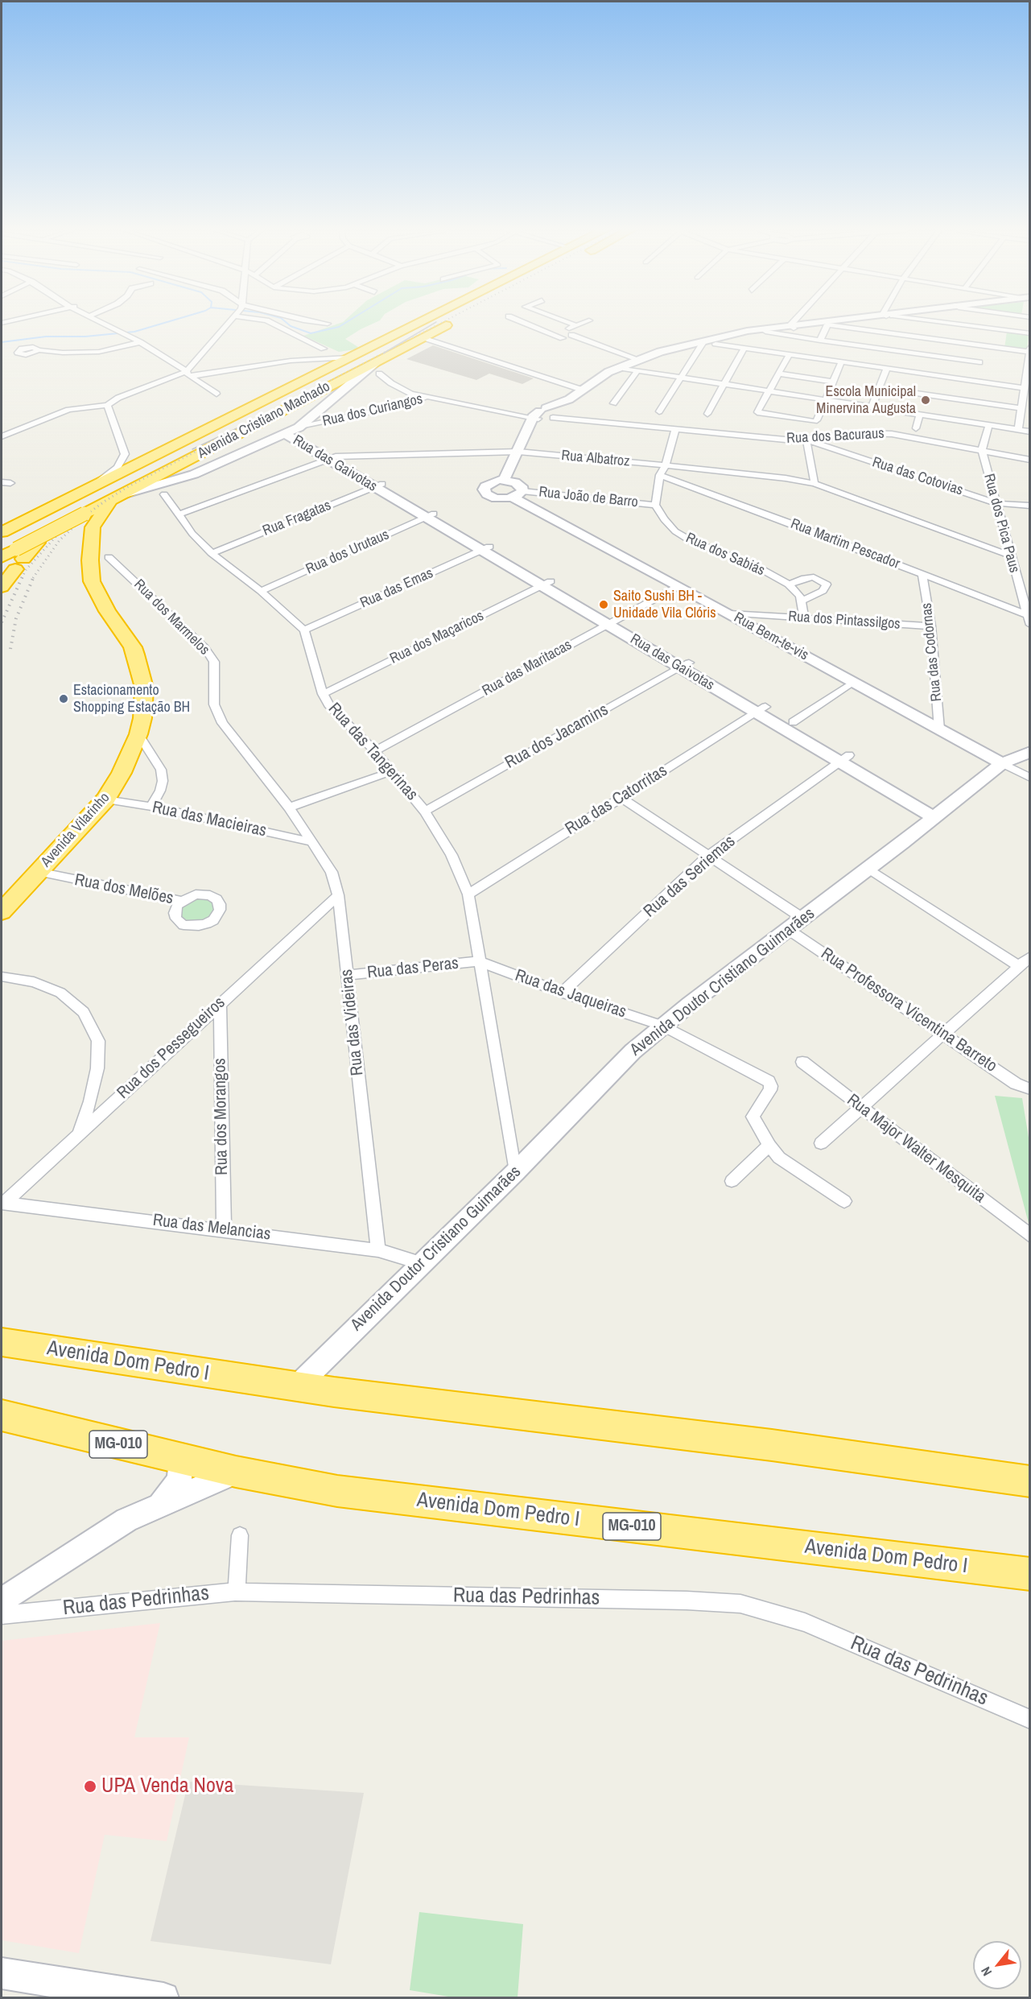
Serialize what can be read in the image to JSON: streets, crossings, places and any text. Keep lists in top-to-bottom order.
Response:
{
  "streets": {
    "highway": [
      "Avenida Cristiano Machado",
      "Avenida Vilarinho",
      "Avenida Dom Pedro I",
      "MG-010"
    ],
    "street": [
      "Rua dos Curiangos",
      "Rua dos Bacuraus",
      "Rua Albatroz",
      "Rua das Gaivotas",
      "Rua das Cotovias",
      "Rua João de Barro",
      "Rua Fragatas",
      "Rua dos Pica Paus",
      "Rua Martim Pescador",
      "Rua dos Urutaus",
      "Rua dos Sabiás",
      "Rua das Emas",
      "Rua dos Marmelos",
      "Rua dos Pintassilgos",
      "Rua Bem-te-vis",
      "Rua dos Maçaricos",
      "Rua das Codornas",
      "Rua das Maritacas",
      "Rua dos Jacamins",
      "Rua das Tangerinas",
      "Rua das Catorritas",
      "Rua das Macieiras",
      "Rua das Seriemas",
      "Rua dos Melões",
      "Rua das Peras",
      "Avenida Doutor Cristiano Guimarães",
      "Rua das Jaqueiras",
      "Rua Professora Vicentina Barreto",
      "Rua das Videiras",
      "Rua dos Pessegueiros",
      "Rua dos Morangos",
      "Rua Major Walter Mesquita",
      "Rua das Melancias",
      "Rua das Pedrinhas"
    ]
  },
  "crossings": [
    ["Rua dos Curiangos", "Avenida Cristiano Machado"],
    ["Rua dos Curiangos", "Rua dos Bacuraus"],
    ["Rua dos Curiangos", "Rua das Gaivotas"],
    ["Rua dos Curiangos", "Avenida Vilarinho"],
    ["Avenida Cristiano Machado", "Rua dos Bacuraus"],
    ["Avenida Cristiano Machado", "Rua das Gaivotas"],
    ["Avenida Cristiano Machado", "Avenida Vilarinho"],
    ["Rua dos Bacuraus", "Rua das Gaivotas"],
    ["Rua dos Bacuraus", "Rua das Cotovias"],
    ["Rua dos Bacuraus", "Rua dos Pica Paus"],
    ["Rua Albatroz", "Rua das Gaivotas"],
    ["Rua Albatroz", "Rua dos Pica Paus"],
    ["Rua das Gaivotas", "Rua Fragatas"],
    ["Rua das Gaivotas", "Rua dos Urutaus"],
    ["Rua das Gaivotas", "Rua das Emas"],
    ["Rua das Gaivotas", "Rua dos Maçaricos"],
    ["Rua das Gaivotas", "Rua das Maritacas"],
    ["Rua das Gaivotas", "Rua dos Jacamins"],
    ["Rua das Gaivotas", "Rua das Catorritas"],
    ["Rua das Gaivotas", "Rua das Seriemas"],
    ["Rua das Gaivotas", "Avenida Doutor Cristiano Guimarães"],
    ["Rua das Cotovias", "Rua dos Pica Paus"],
    ["Rua João de Barro", "Rua dos Sabiás"],
    ["Rua João de Barro", "Rua Bem-te-vis"],
    ["Rua dos Pica Paus", "Rua Martim Pescador"],
    ["Rua Martim Pescador", "Rua das Codornas"],
    ["Rua das Emas", "Rua das Tangerinas"],
    ["Rua dos Marmelos", "Rua das Videiras"],
    ["Rua dos Pintassilgos", "Rua Bem-te-vis"],
    ["Rua dos Pintassilgos", "Rua das Codornas"],
    ["Rua Bem-te-vis", "Rua das Codornas"],
    ["Rua Bem-te-vis", "Rua das Maritacas"],
    ["Rua Bem-te-vis", "Avenida Doutor Cristiano Guimarães"],
    ["Rua dos Maçaricos", "Rua das Tangerinas"],
    ["Rua das Maritacas", "Rua das Tangerinas"],
    ["Rua dos Jacamins", "Rua das Tangerinas"],
    ["Rua das Tangerinas", "Rua das Catorritas"],
    ["Rua das Tangerinas", "Rua das Peras"],
    ["Rua das Tangerinas", "Avenida Doutor Cristiano Guimarães"],
    ["Rua das Tangerinas", "Rua das Jaqueiras"],
    ["Rua das Macieiras", "Avenida Vilarinho"],
    ["Rua das Macieiras", "Rua das Videiras"],
    ["Avenida Vilarinho", "Rua dos Melões"],
    ["Rua das Seriemas", "Rua das Jaqueiras"],
    ["Rua das Peras", "Rua das Jaqueiras"],
    ["Rua das Peras", "Rua das Videiras"],
    ["Avenida Doutor Cristiano Guimarães", "Rua das Jaqueiras"],
    ["Avenida Doutor Cristiano Guimarães", "Rua Professora Vicentina Barreto"],
    ["Avenida Doutor Cristiano Guimarães", "Rua das Melancias"],
    ["Avenida Doutor Cristiano Guimarães", "Avenida Dom Pedro I"],
    ["Rua das Videiras", "Rua dos Pessegueiros"],
    ["Rua das Videiras", "Rua das Melancias"],
    ["Rua dos Pessegueiros", "Rua dos Morangos"],
    ["Rua dos Pessegueiros", "Rua das Melancias"],
    ["Rua dos Morangos", "Rua das Melancias"]
  ],
  "places": [
    "Escola Municipal Minervina Augusta",
    "Saito Sushi BH - Unidade Vila Clóris",
    "Estacionamento Shopping Estação BH",
    "UPA Venda Nova"
  ],
  "north": "bottom left"
}
